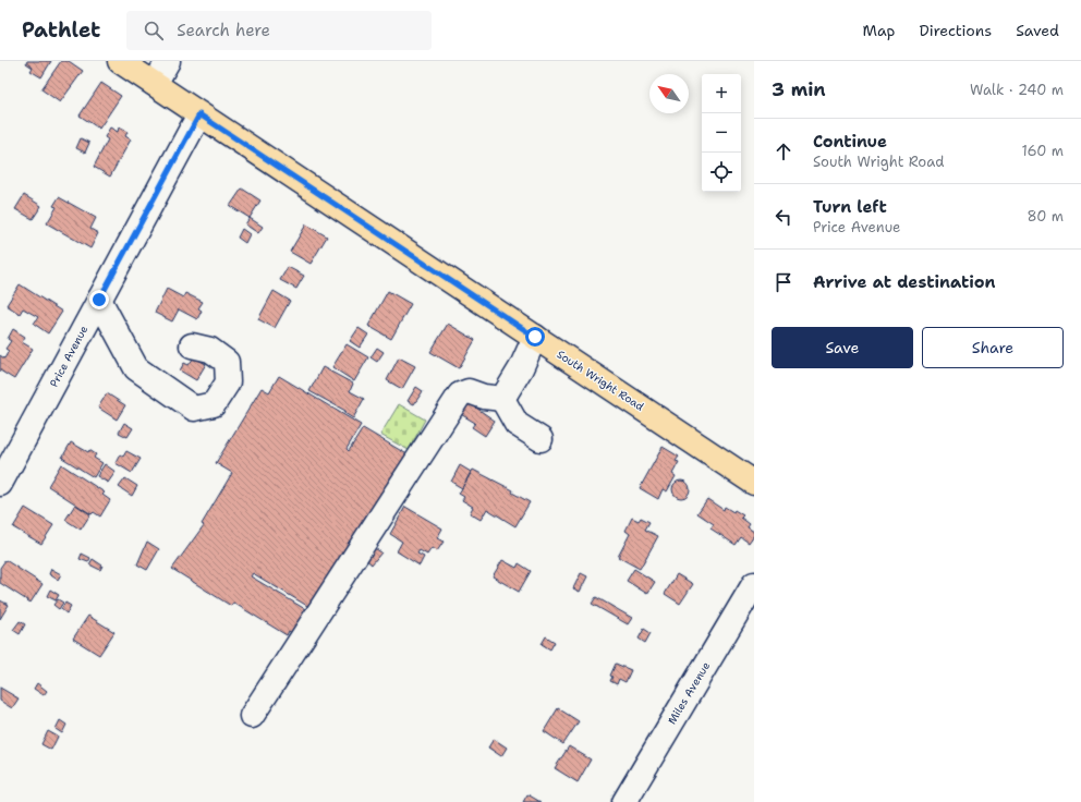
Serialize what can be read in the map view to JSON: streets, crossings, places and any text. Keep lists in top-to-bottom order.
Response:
{
  "streets": {
    "main road": ["South Wright Road"],
    "street": ["Price Avenue", "Miles Avenue"]
  },
  "crossings": [
    ["Price Avenue", "South Wright Road"]
  ],
  "north": "top left",
  "page": {
    "header": "Pathlet",
    "search": "Search here",
    "nav": ["Map", "Directions", "Saved"],
    "heading": ["3 min", "Walk · 240 m"],
    "map_buttons": ["+", "−"],
    "list": [
      ["Continue", "South Wright Road", "160 m"],
      ["Turn left", "Price Avenue", "80 m"],
      "Arrive at destination"
    ],
    "buttons": ["Save", "Share"]
  }
}
